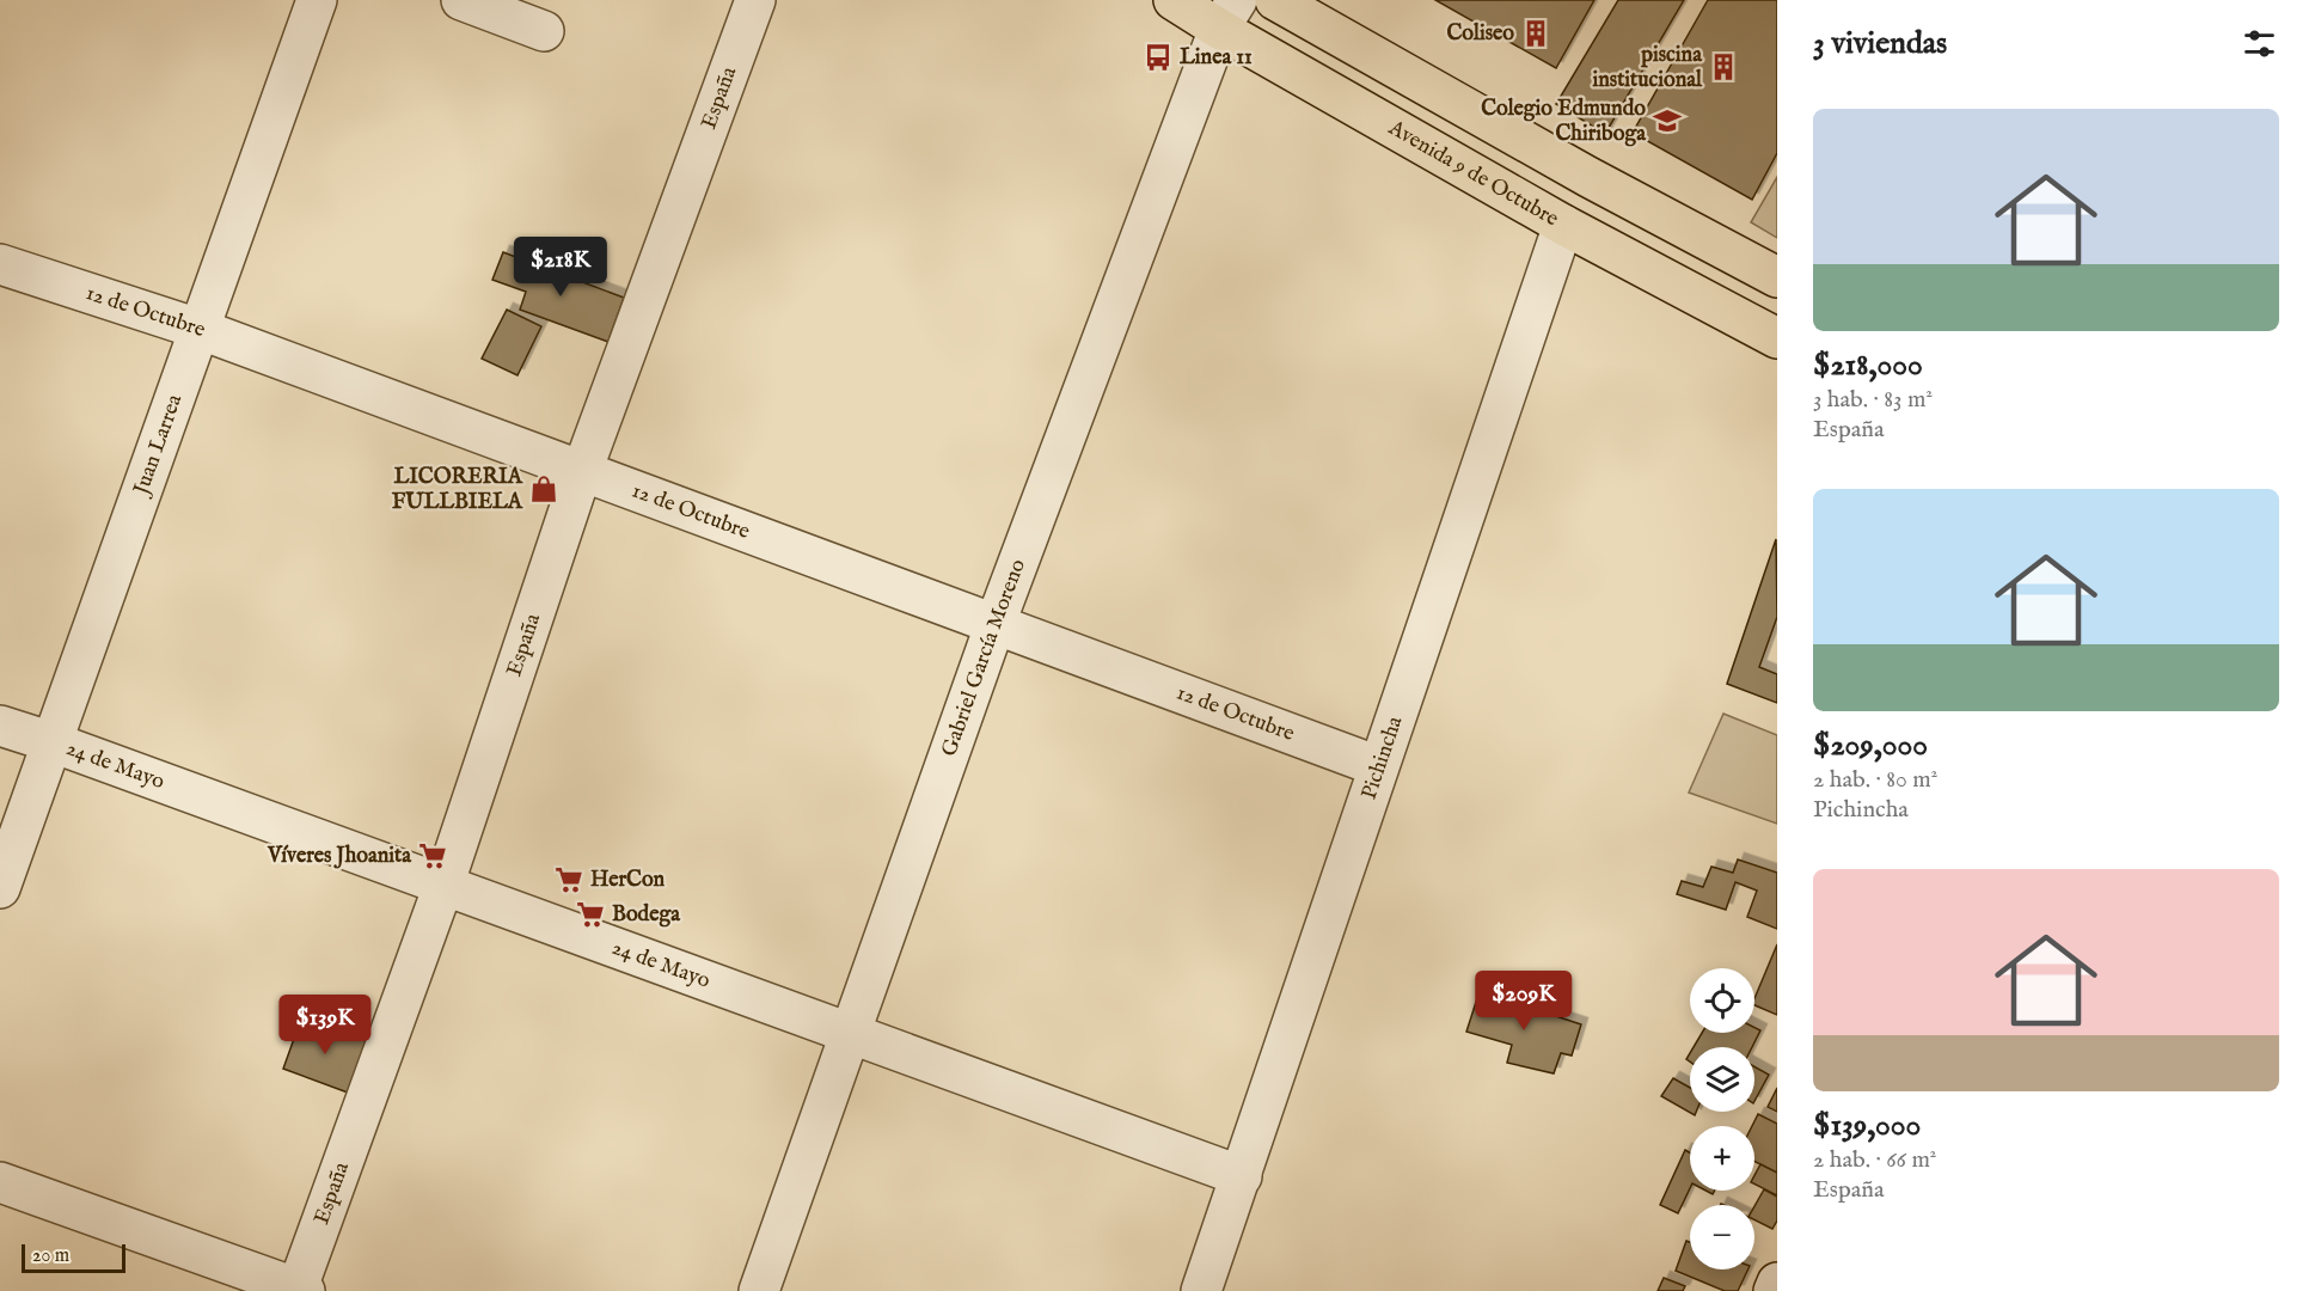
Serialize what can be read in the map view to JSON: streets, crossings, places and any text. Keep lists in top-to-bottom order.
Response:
{
  "streets": {
    "main road": ["Avenida 9 de Octubre"],
    "street": [
      "España",
      "12 de Octubre",
      "Juan Larrea",
      "Gabriel García Moreno",
      "Pichincha",
      "24 de Mayo"
    ]
  },
  "crossings": [
    ["España", "12 de Octubre"],
    ["España", "24 de Mayo"],
    ["Avenida 9 de Octubre", "Gabriel García Moreno"],
    ["Avenida 9 de Octubre", "Pichincha"],
    ["12 de Octubre", "Juan Larrea"],
    ["12 de Octubre", "Gabriel García Moreno"],
    ["12 de Octubre", "Pichincha"],
    ["Juan Larrea", "24 de Mayo"],
    ["Gabriel García Moreno", "24 de Mayo"],
    ["Pichincha", "24 de Mayo"]
  ],
  "places": {
    "building": ["Coliseo", "piscina institucional"],
    "bus stop": ["Linea 11"],
    "school or university": ["Colegio Edmundo Chiriboga"],
    "shop": ["LICORERIA FULLBIELA"],
    "supermarket": ["Víveres Jhoanita", "HerCon", "Bodega"]
  },
  "scale_bar": "20 m",
  "page": {
    "heading": "3 viviendas",
    "list": [
      {
        "name": "$218,000",
        "note": "3 hab. · 83 m² · España"
      },
      {
        "name": "$209,000",
        "note": "2 hab. · 80 m² · Pichincha"
      },
      {
        "name": "$139,000",
        "note": "2 hab. · 66 m² · España"
      }
    ],
    "price": ["$218K", "$209K", "$139K"],
    "map_buttons": ["+", "−"],
    "scale": "20 m"
  }
}
